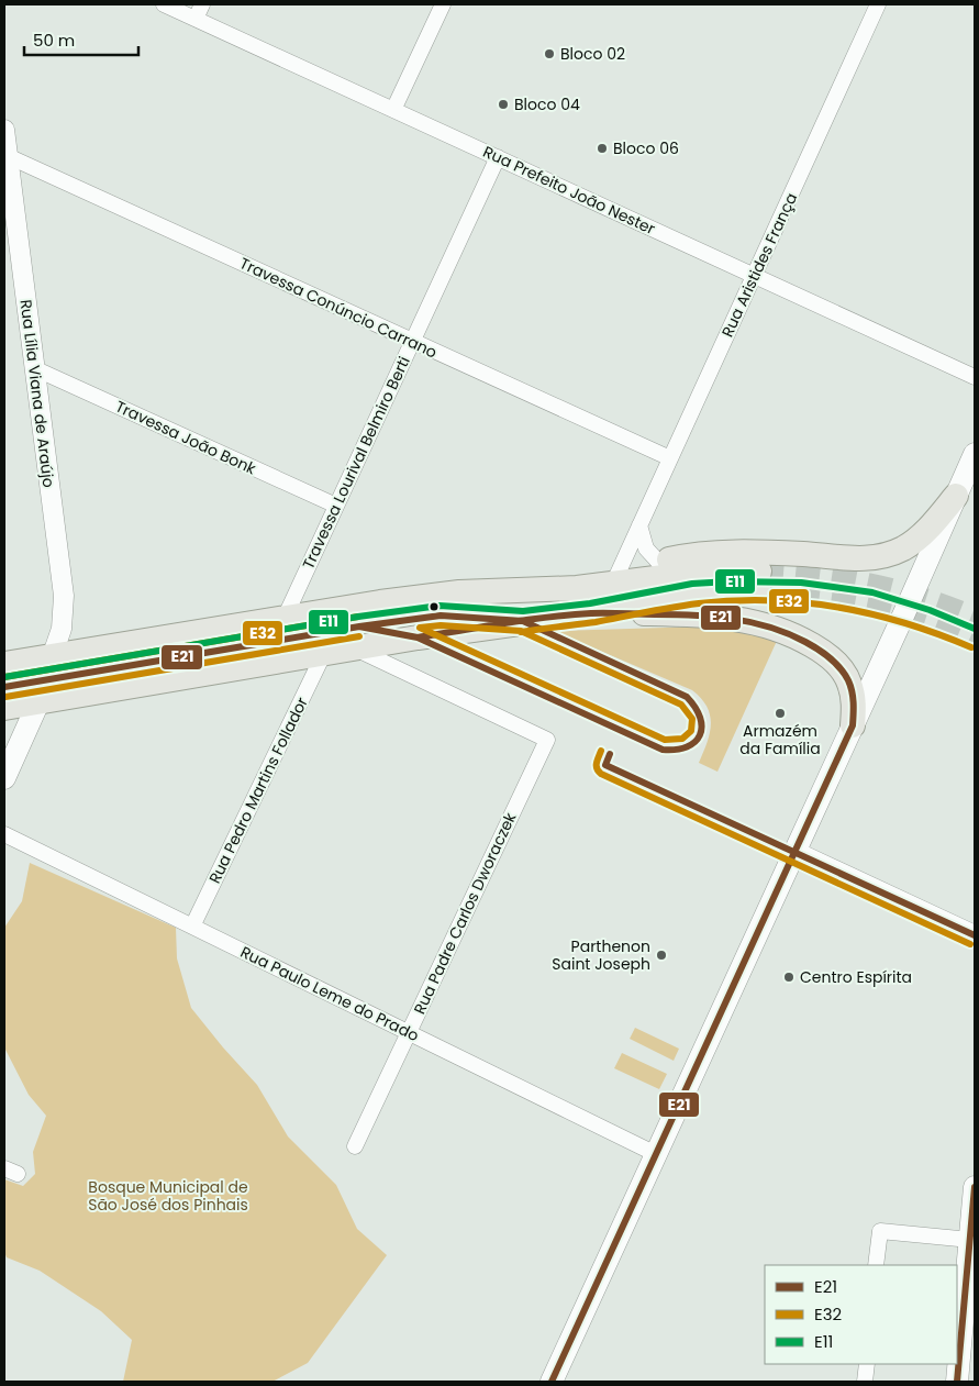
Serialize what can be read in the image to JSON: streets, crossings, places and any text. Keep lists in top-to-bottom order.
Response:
{
  "streets": {
    "street": [
      "Rua Prefeito João Nester",
      "Rua Aristides França",
      "Travessa Conúncio Carrano",
      "Rua Lília Viana de Araújo",
      "Travessa João Bonk",
      "Travessa Lourival Belmiro Berti",
      "Rua Pedro Martins Follador",
      "Rua Padre Carlos Dworaczek",
      "Rua Paulo Leme do Prado"
    ]
  },
  "crossings": [
    ["Rua Prefeito João Nester", "Rua Aristides França"],
    ["Rua Prefeito João Nester", "Travessa Lourival Belmiro Berti"],
    ["Rua Aristides França", "Travessa Conúncio Carrano"],
    ["Travessa Conúncio Carrano", "Rua Lília Viana de Araújo"],
    ["Travessa Conúncio Carrano", "Travessa Lourival Belmiro Berti"],
    ["Rua Lília Viana de Araújo", "Travessa João Bonk"],
    ["Travessa João Bonk", "Travessa Lourival Belmiro Berti"],
    ["Rua Pedro Martins Follador", "Rua Paulo Leme do Prado"],
    ["Rua Padre Carlos Dworaczek", "Rua Paulo Leme do Prado"]
  ],
  "parks": ["Bosque Municipal de São José dos Pinhais"],
  "places": [
    "Bloco 02",
    "Bloco 04",
    "Bloco 06",
    "Armazém da Família",
    "Parthenon Saint Joseph",
    "Centro Espírita"
  ],
  "lines": ["transit line E11", "transit line E32", "transit line E21"],
  "legend": ["E21", "E32", "E11"],
  "scale_bar": "50 m"
}
